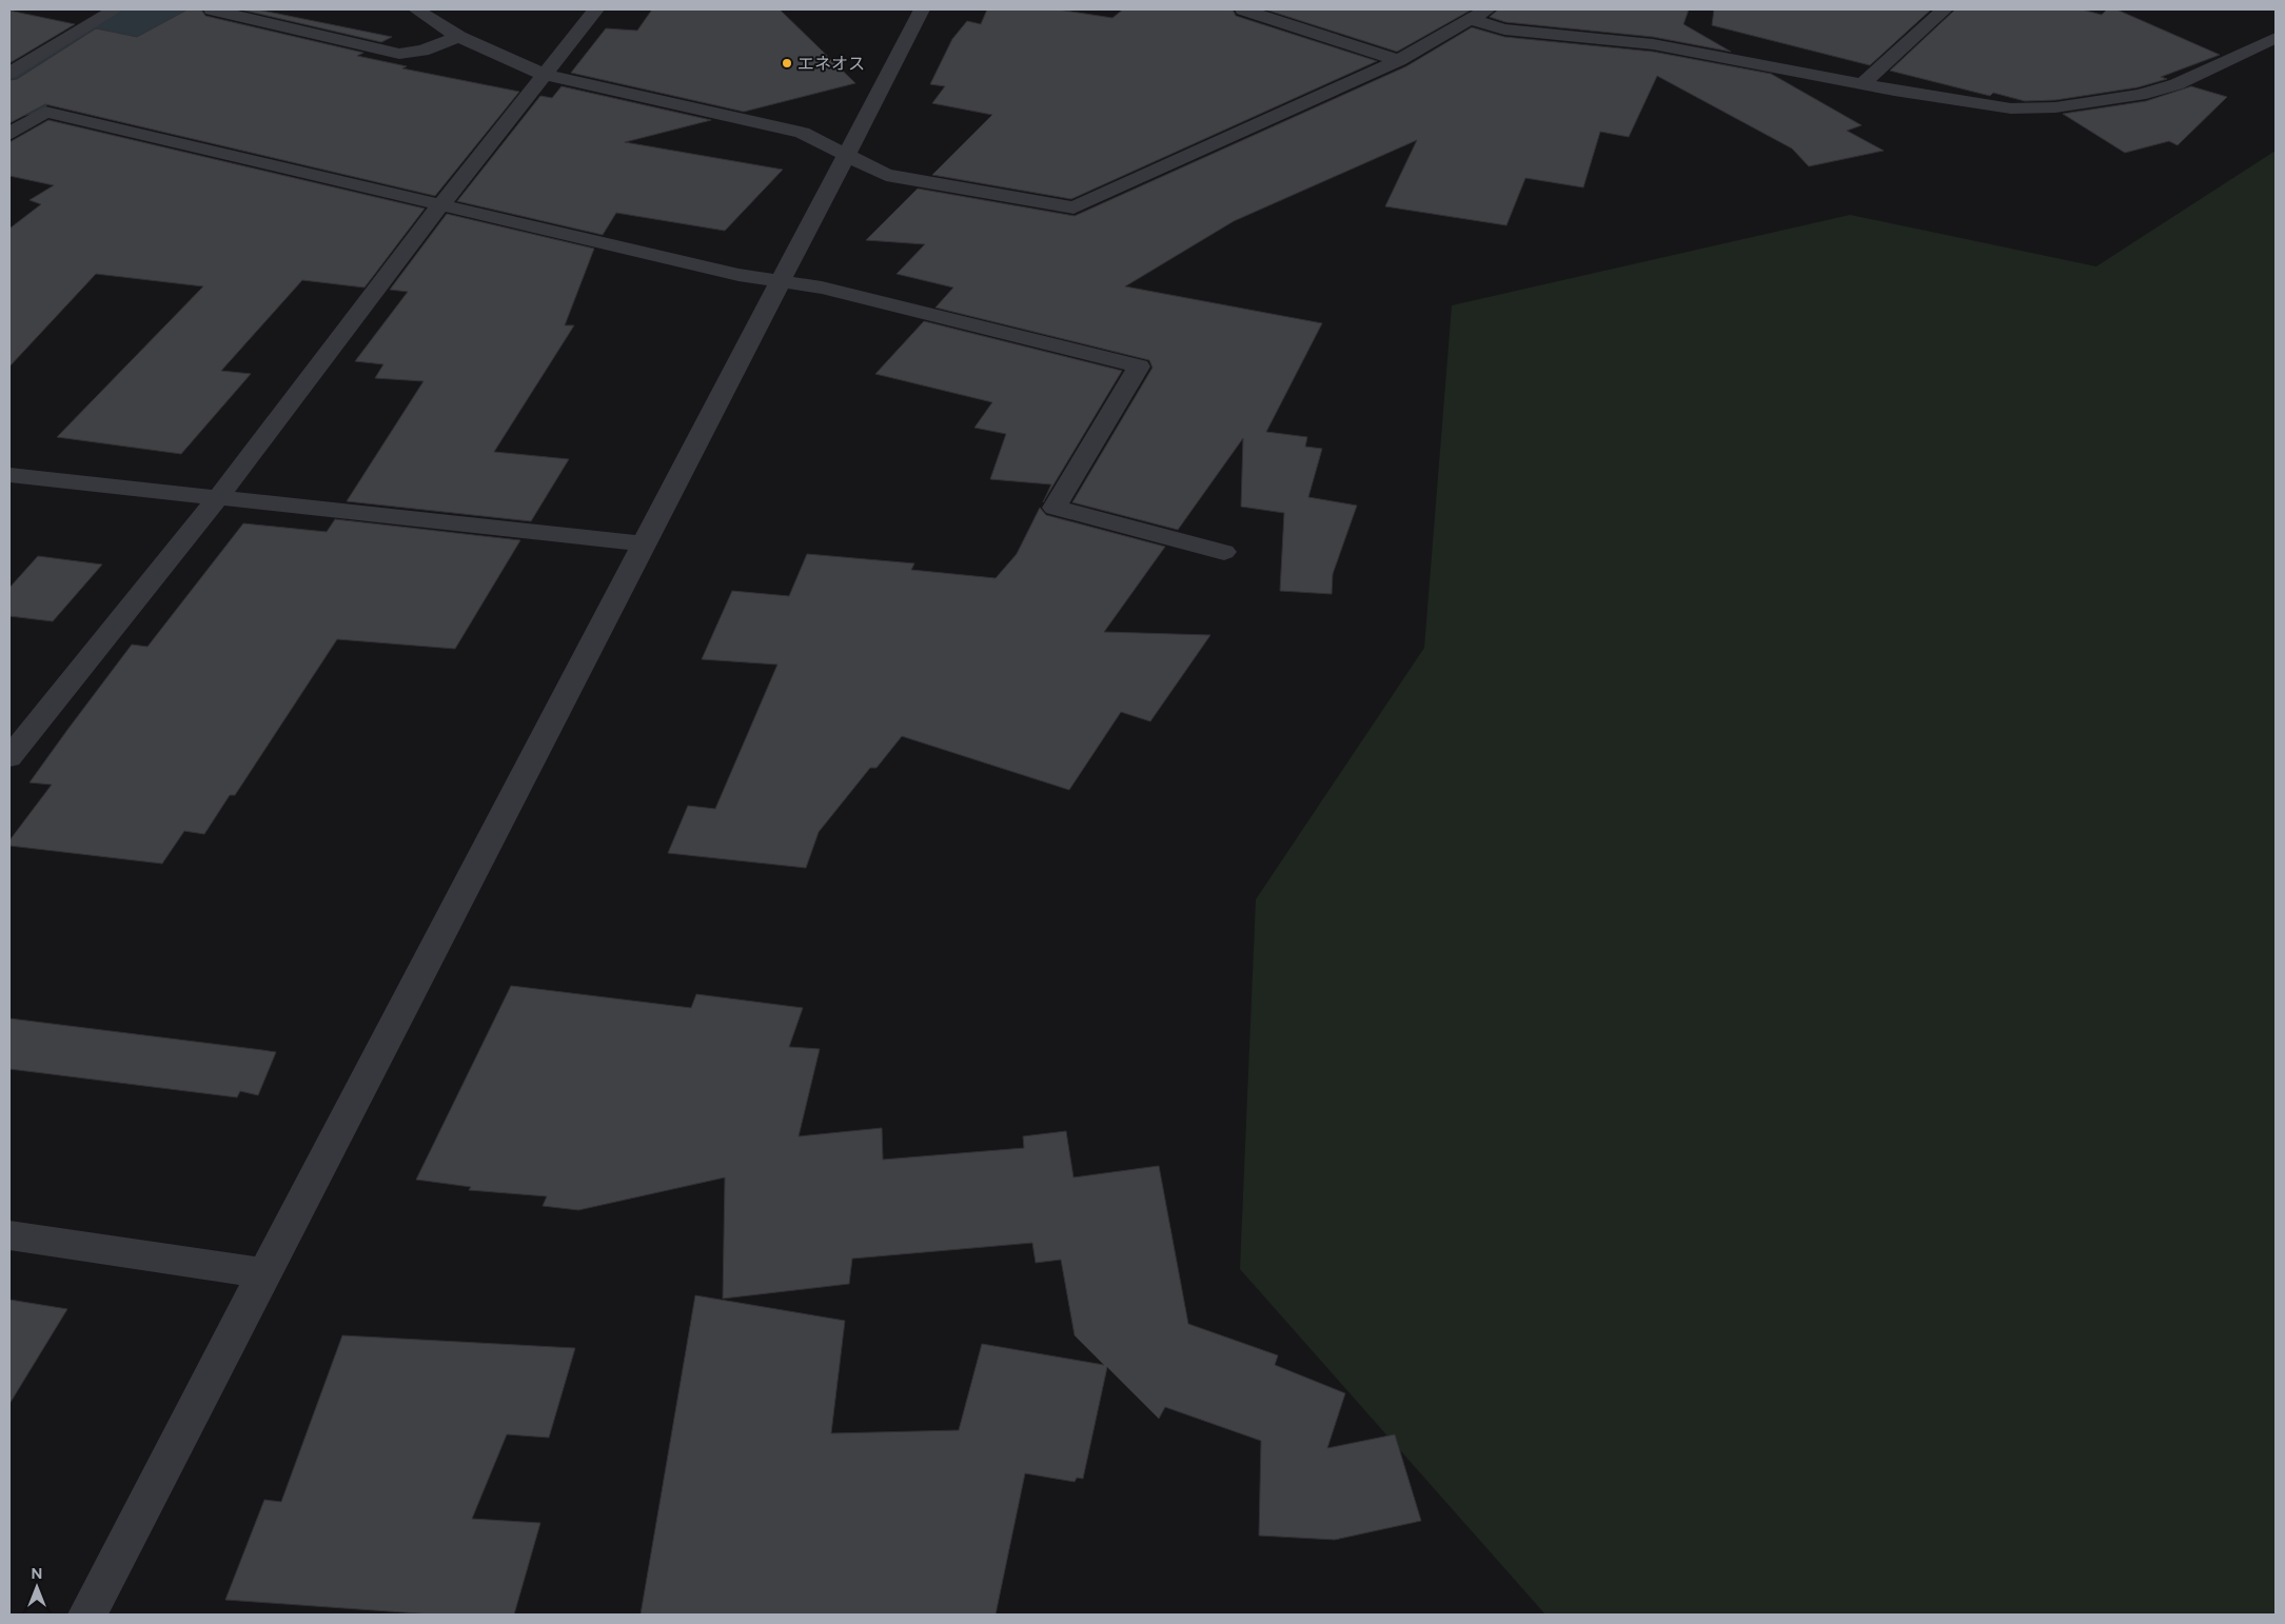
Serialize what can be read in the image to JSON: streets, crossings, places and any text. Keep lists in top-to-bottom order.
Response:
{
  "places": ["エネオス"],
  "north": "top"
}
